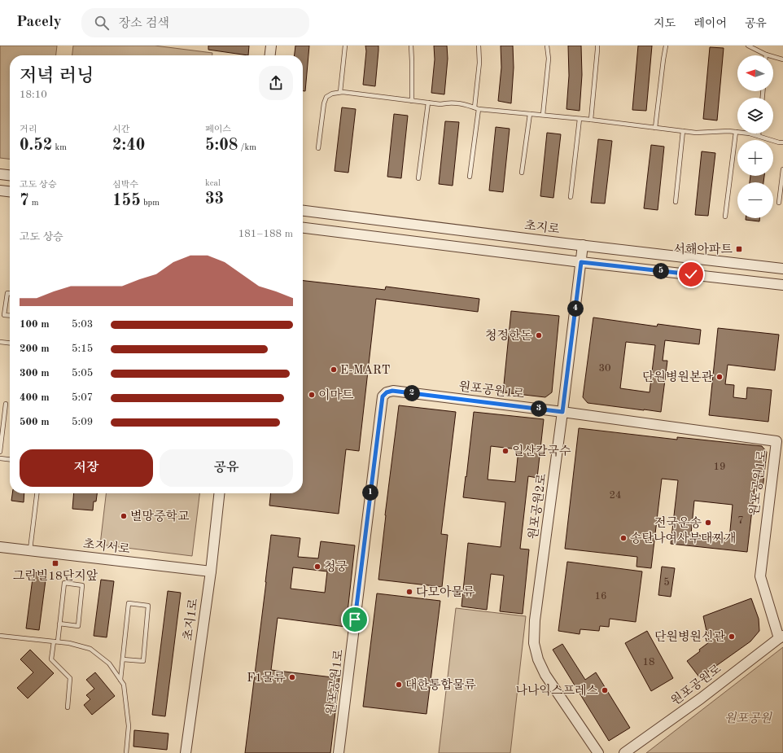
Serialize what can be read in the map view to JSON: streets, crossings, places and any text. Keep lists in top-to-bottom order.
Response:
{
  "streets": {
    "street": [
      "초지로",
      "원포공원1로",
      "원포공원2로",
      "초지서로",
      "초지1로",
      "원포공원로"
    ]
  },
  "crossings": [
    ["초지로", "원포공원2로"],
    ["원포공원1로", "원포공원2로"],
    ["원포공원1로", "원포공원로"],
    ["초지서로", "초지1로"]
  ],
  "parks": ["원포공원"],
  "places": {
    "transit": ["서해아파트", "그린빌18단지앞"],
    "other": [
      "청정한돈",
      "E-MART",
      "단원병원본관",
      "이마트",
      "일산칼국수",
      "별망중학교",
      "전국운송",
      "송탄나여사부대찌개",
      "청궁",
      "다모아물류",
      "단원병원신관",
      "F1물류",
      "대한통합물류",
      "나나익스프레스"
    ]
  },
  "house_numbers": [
    "30",
    "19",
    "24",
    "7",
    "5",
    "16",
    "18"
  ],
  "north": "left",
  "page": {
    "header": "Pacely",
    "search": "장소 검색",
    "nav": ["지도", "레이어", "공유"],
    "map_buttons": ["+", "−"],
    "heading": ["저녁 러닝", "18:10"],
    "stats": [
      ["거리", "0.52 km"],
      ["시간", "2:40"],
      ["페이스", "5:08 /km"],
      ["고도 상승", "7 m"],
      ["심박수", "155 bpm"],
      ["kcal", "33"]
    ],
    "chart": ["고도 상승", "181–188 m"],
    "pins": [
      "5",
      "4",
      "2",
      "3",
      "1"
    ],
    "list": [
      {
        "name": "100 m",
        "note": "5:03"
      },
      {
        "name": "200 m",
        "note": "5:15"
      },
      {
        "name": "300 m",
        "note": "5:05"
      },
      {
        "name": "400 m",
        "note": "5:07"
      },
      {
        "name": "500 m",
        "note": "5:09"
      }
    ],
    "buttons": ["저장", "공유"]
  }
}
